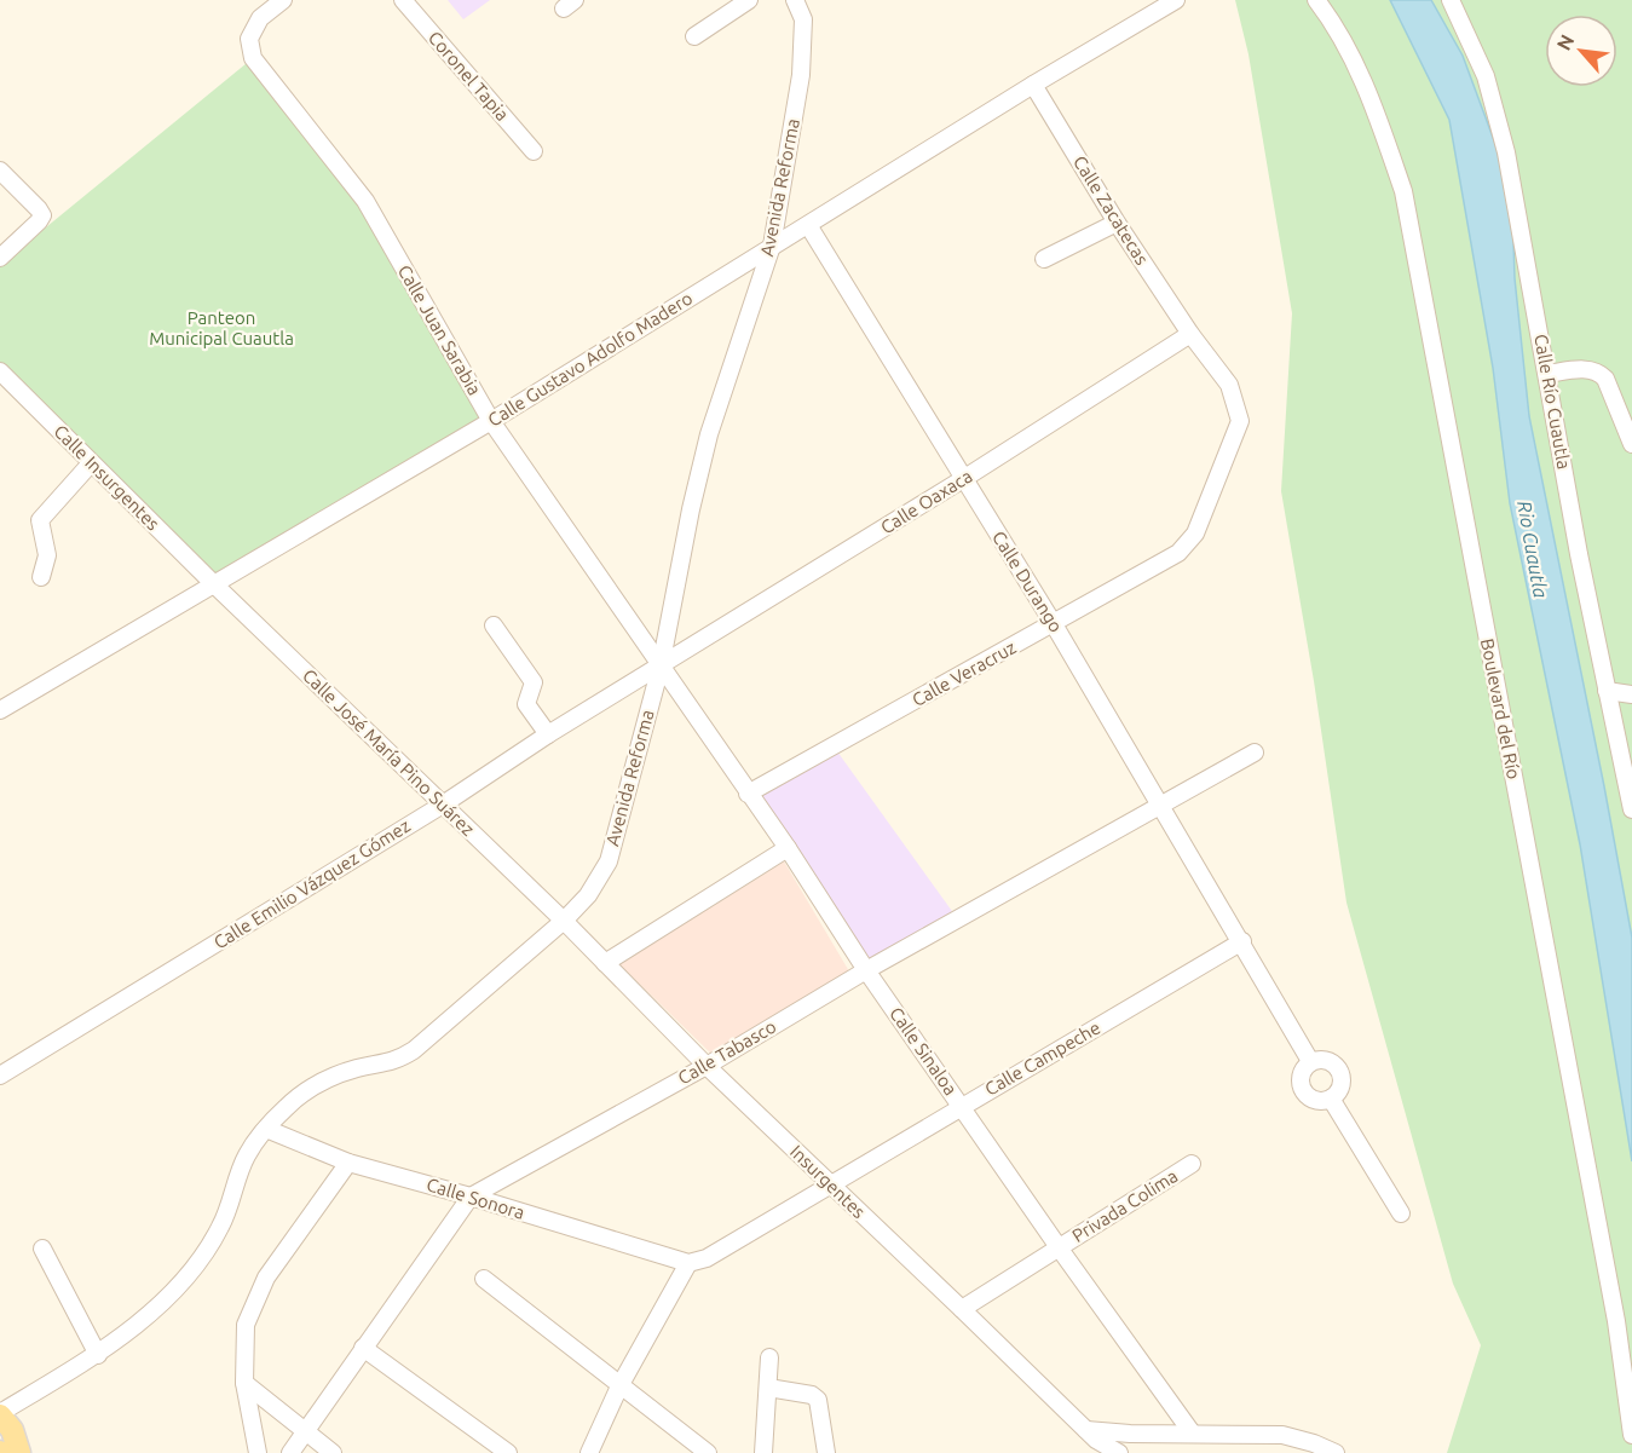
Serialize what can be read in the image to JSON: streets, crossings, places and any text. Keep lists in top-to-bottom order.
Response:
{
  "streets": {
    "street": [
      "Coronel Tapia",
      "Avenida Reforma",
      "Calle Zacatecas",
      "Calle Juan Sarabia",
      "Calle Gustavo Adolfo Madero",
      "Calle Río Cuautla",
      "Calle Insurgentes",
      "Calle Oaxaca",
      "Calle Durango",
      "Calle Veracruz",
      "Boulevard del Río",
      "Calle José María Pino Suárez",
      "Calle Emilio Vázquez Gómez",
      "Calle Sinaloa",
      "Calle Tabasco",
      "Calle Campeche",
      "Insurgentes",
      "Calle Sonora",
      "Privada Colima"
    ]
  },
  "crossings": [
    ["Avenida Reforma", "Calle Juan Sarabia"],
    ["Avenida Reforma", "Calle Gustavo Adolfo Madero"],
    ["Avenida Reforma", "Calle Oaxaca"],
    ["Avenida Reforma", "Calle José María Pino Suárez"],
    ["Avenida Reforma", "Calle Emilio Vázquez Gómez"],
    ["Avenida Reforma", "Calle Sinaloa"],
    ["Avenida Reforma", "Insurgentes"],
    ["Avenida Reforma", "Calle Sonora"],
    ["Calle Zacatecas", "Calle Gustavo Adolfo Madero"],
    ["Calle Zacatecas", "Calle Oaxaca"],
    ["Calle Zacatecas", "Calle Veracruz"],
    ["Calle Juan Sarabia", "Calle Gustavo Adolfo Madero"],
    ["Calle Juan Sarabia", "Calle Oaxaca"],
    ["Calle Juan Sarabia", "Calle Emilio Vázquez Gómez"],
    ["Calle Juan Sarabia", "Calle Sinaloa"],
    ["Calle Gustavo Adolfo Madero", "Calle Insurgentes"],
    ["Calle Gustavo Adolfo Madero", "Calle Durango"],
    ["Calle Gustavo Adolfo Madero", "Calle José María Pino Suárez"],
    ["Calle Insurgentes", "Calle José María Pino Suárez"],
    ["Calle Oaxaca", "Calle Durango"],
    ["Calle Oaxaca", "Calle Emilio Vázquez Gómez"],
    ["Calle Oaxaca", "Calle Sinaloa"],
    ["Calle Durango", "Calle Veracruz"],
    ["Calle Durango", "Calle Tabasco"],
    ["Calle Durango", "Calle Campeche"],
    ["Calle Veracruz", "Calle Sinaloa"],
    ["Calle José María Pino Suárez", "Calle Emilio Vázquez Gómez"],
    ["Calle José María Pino Suárez", "Insurgentes"],
    ["Calle Emilio Vázquez Gómez", "Calle Sinaloa"],
    ["Calle Sinaloa", "Calle Tabasco"],
    ["Calle Sinaloa", "Calle Campeche"],
    ["Calle Sinaloa", "Privada Colima"],
    ["Calle Tabasco", "Insurgentes"],
    ["Calle Tabasco", "Calle Sonora"],
    ["Calle Campeche", "Insurgentes"],
    ["Calle Campeche", "Calle Sonora"],
    ["Insurgentes", "Privada Colima"]
  ],
  "water": ["Rio Cuautla"],
  "parks": ["Panteon Municipal Cuautla"],
  "north": "top left"
}
